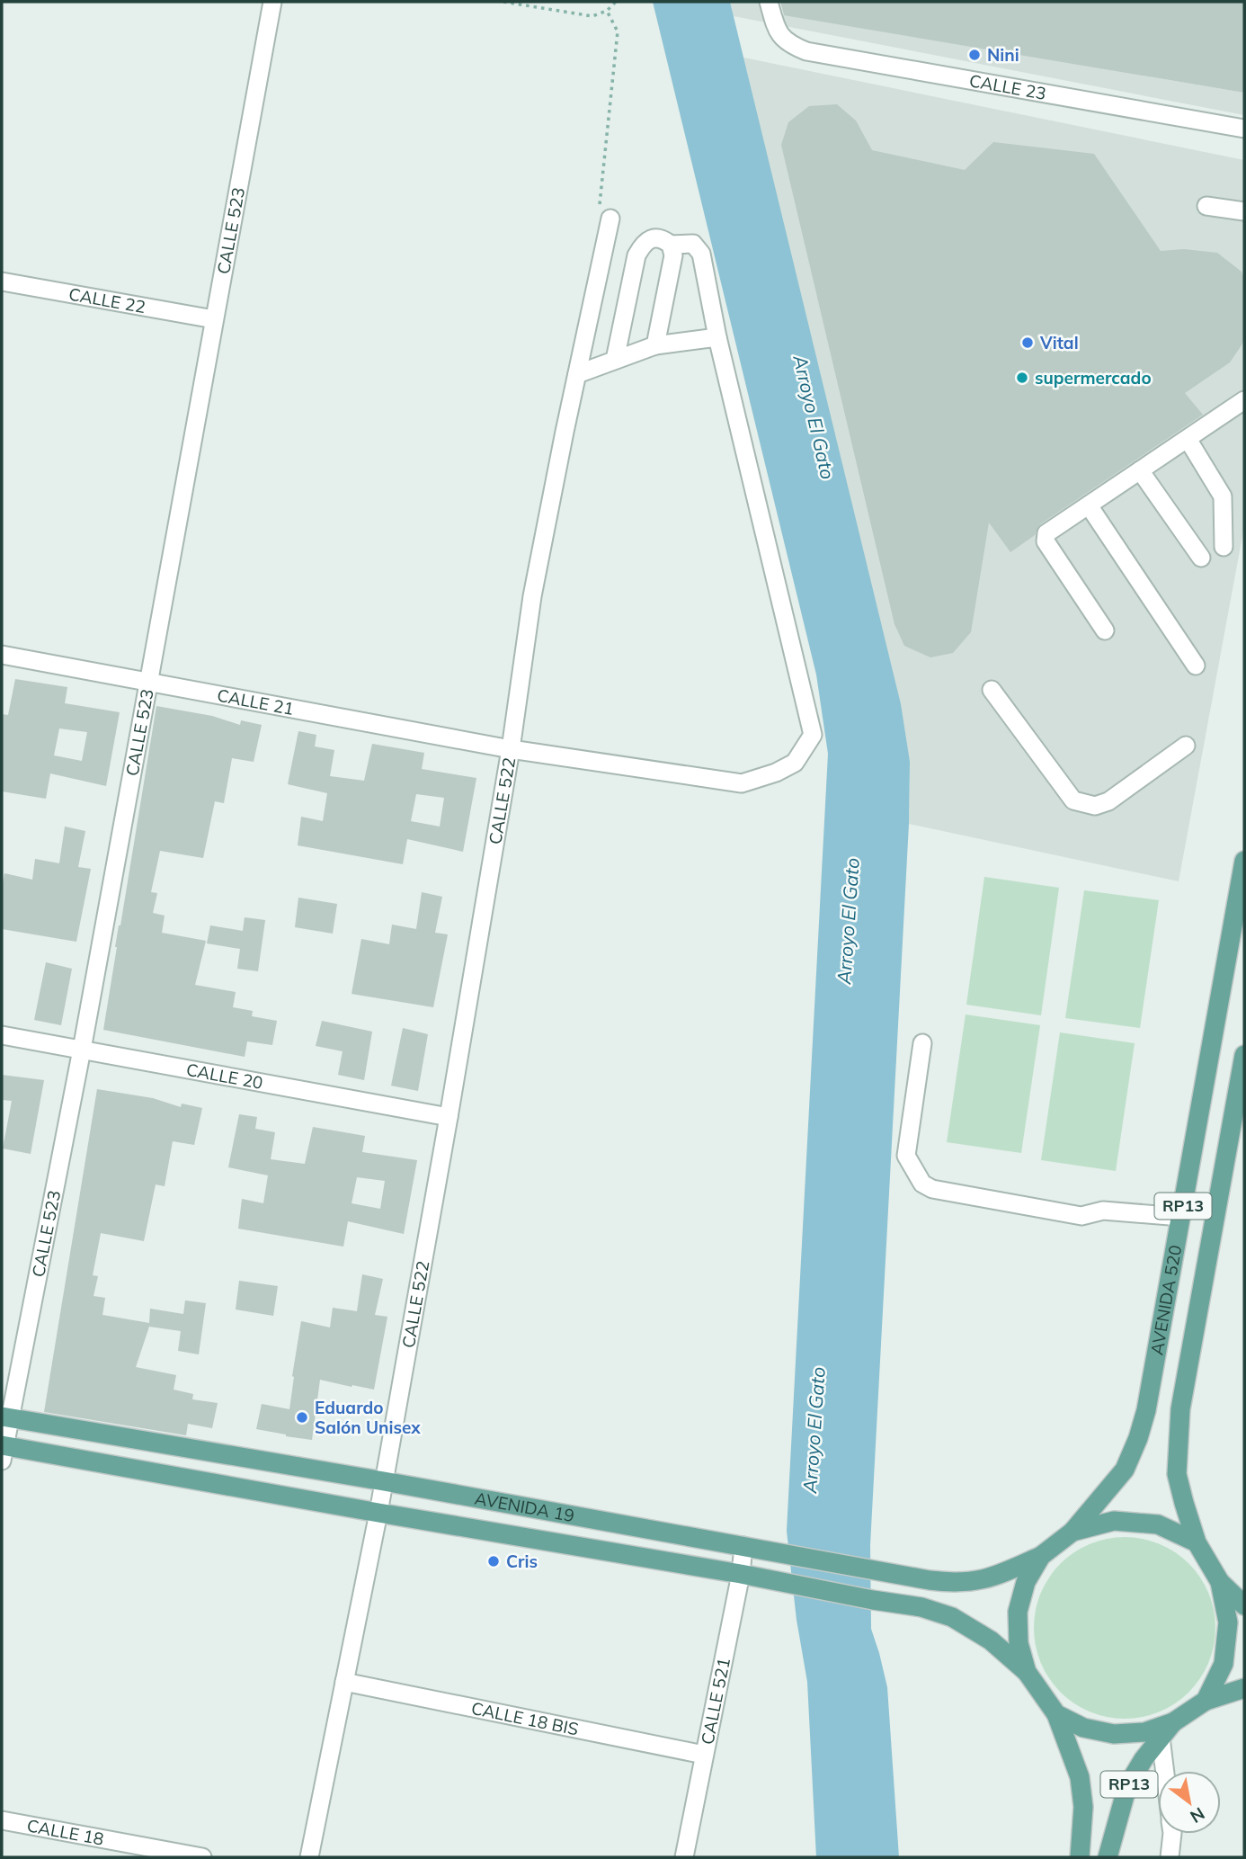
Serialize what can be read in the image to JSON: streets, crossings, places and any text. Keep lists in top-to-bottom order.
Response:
{
  "streets": {
    "main road": ["RP13", "AVENIDA 520", "AVENIDA 19"],
    "street": [
      "CALLE 23",
      "CALLE 523",
      "CALLE 22",
      "CALLE 21",
      "CALLE 522",
      "CALLE 20",
      "CALLE 521",
      "CALLE 18 BIS",
      "CALLE 18"
    ]
  },
  "crossings": [
    ["CALLE 523", "CALLE 22"],
    ["CALLE 523", "CALLE 21"],
    ["CALLE 523", "CALLE 20"],
    ["CALLE 523", "AVENIDA 19"],
    ["CALLE 21", "CALLE 522"],
    ["CALLE 522", "CALLE 20"],
    ["CALLE 522", "AVENIDA 19"],
    ["CALLE 522", "CALLE 18 BIS"],
    ["RP13", "AVENIDA 520"],
    ["RP13", "AVENIDA 19"],
    ["AVENIDA 520", "AVENIDA 19"],
    ["AVENIDA 19", "CALLE 521"],
    ["CALLE 521", "CALLE 18 BIS"]
  ],
  "water": ["Arroyo El Gato"],
  "places": [
    "Nini",
    "Vital",
    "supermercado",
    "Eduardo Salón Unisex",
    "Cris"
  ],
  "north": "bottom right"
}
